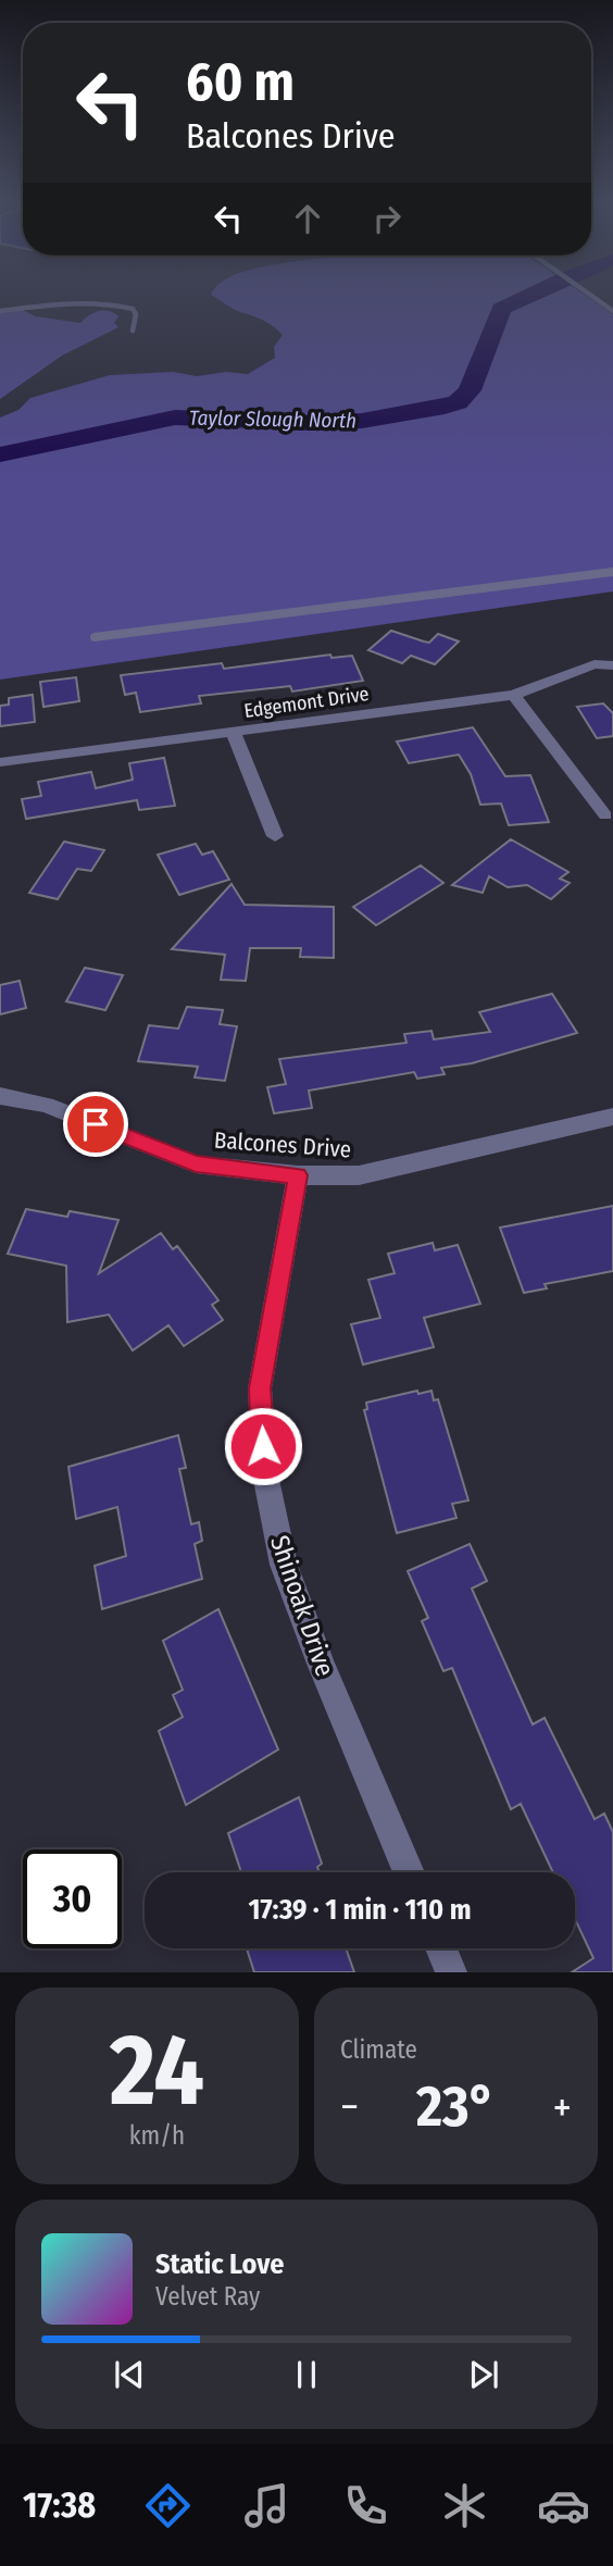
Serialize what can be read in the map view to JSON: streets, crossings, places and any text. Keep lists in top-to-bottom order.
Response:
{
  "streets": {
    "street": ["Edgemont Drive", "Balcones Drive", "Shinoak Drive"]
  },
  "crossings": [
    ["Balcones Drive", "Shinoak Drive"]
  ],
  "water": ["Taylor Slough North"],
  "page": {
    "turn": ["60 m", "Balcones Drive"],
    "limit": "30",
    "trip": "17:39 · 1 min · 110 m",
    "tile": [
      ["24", "km/h"],
      "Climate"
    ],
    "heat": ["−", "23°", "+"],
    "song": ["Static Love", "Velvet Ray"],
    "tabs": "17:38"
  }
}
